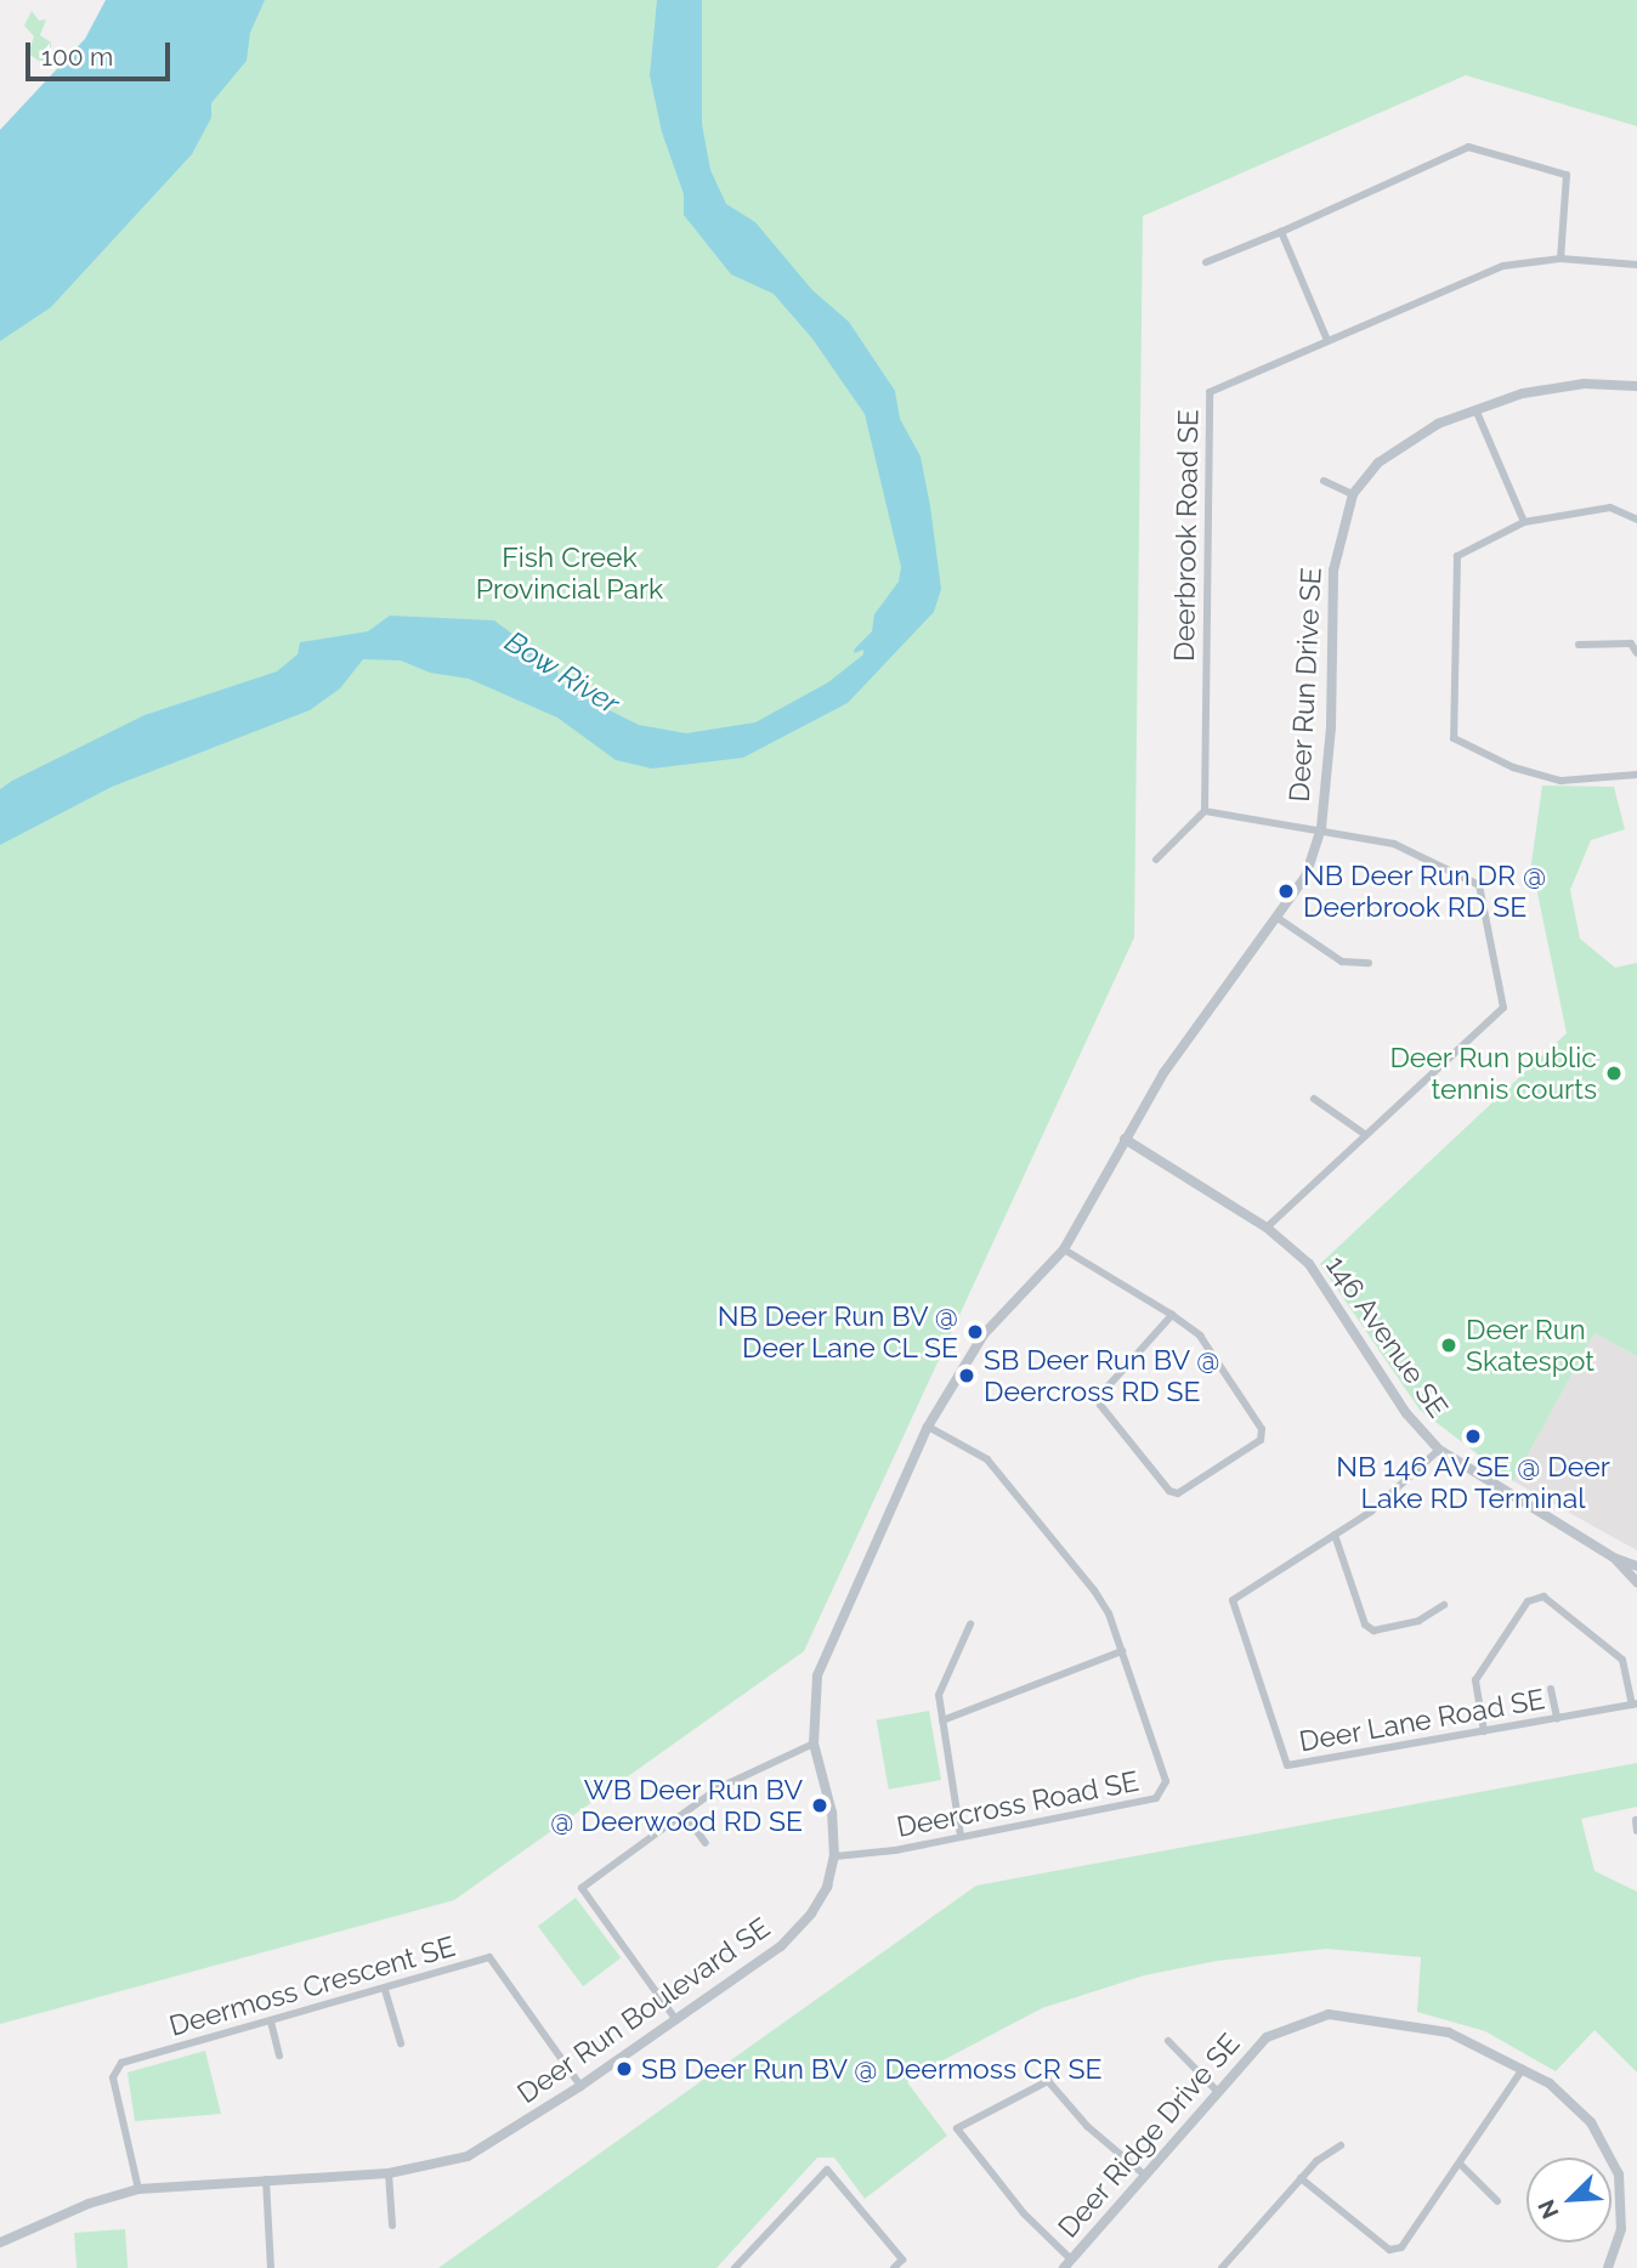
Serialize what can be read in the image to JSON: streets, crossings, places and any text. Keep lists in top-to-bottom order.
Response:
{
  "streets": {
    "street": [
      "Deerbrook Road SE",
      "Deer Run Drive SE",
      "146 Avenue SE",
      "Deer Lane Road SE",
      "Deercross Road SE",
      "Deermoss Crescent SE",
      "Deer Run Boulevard SE",
      "Deer Ridge Drive SE"
    ]
  },
  "crossings": [
    ["Deer Run Drive SE", "146 Avenue SE"],
    ["Deer Run Drive SE", "Deer Run Boulevard SE"],
    ["146 Avenue SE", "Deer Lane Road SE"],
    ["146 Avenue SE", "Deer Run Boulevard SE"],
    ["Deercross Road SE", "Deer Run Boulevard SE"],
    ["Deermoss Crescent SE", "Deer Run Boulevard SE"]
  ],
  "water": ["Bow River"],
  "parks": ["Fish Creek Provincial Park"],
  "places": [
    "NB Deer Run DR @ Deerbrook RD SE",
    "Deer Run public tennis courts",
    "NB Deer Run BV @ Deer Lane CL SE",
    "Deer Run Skatespot",
    "SB Deer Run BV @ Deercross RD SE",
    "NB 146 AV SE @ Deer Lake RD Terminal",
    "WB Deer Run BV @ Deerwood RD SE",
    "SB Deer Run BV @ Deermoss CR SE"
  ],
  "scale_bar": "100 m",
  "north": "bottom left"
}
